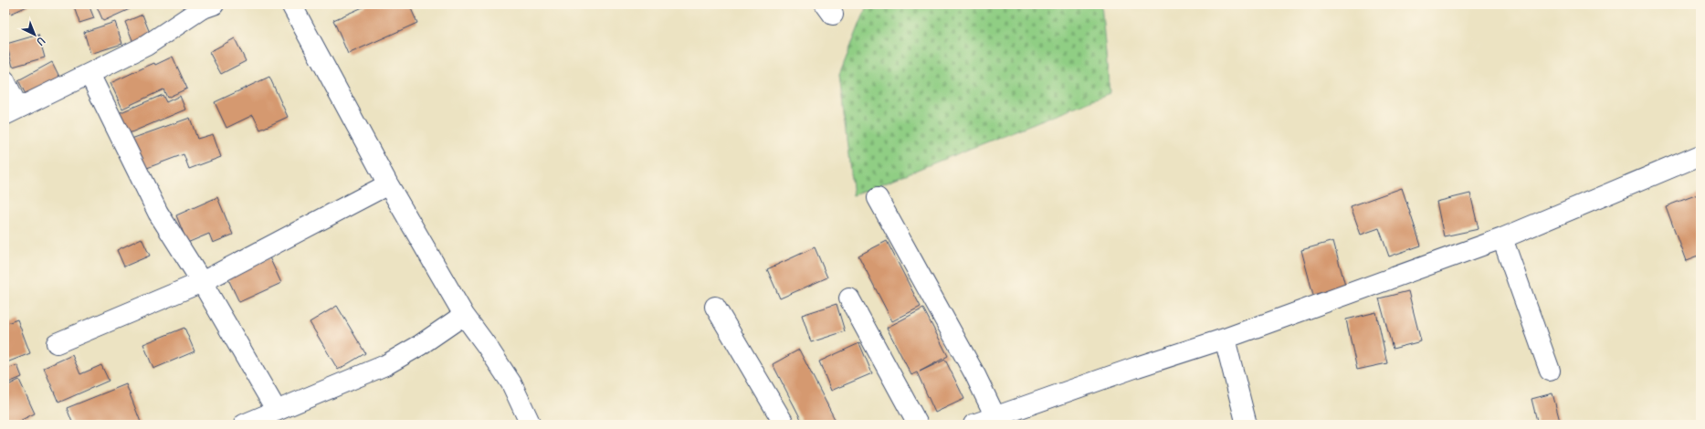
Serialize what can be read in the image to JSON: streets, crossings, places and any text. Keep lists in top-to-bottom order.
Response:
{
  "north": "bottom right"
}
